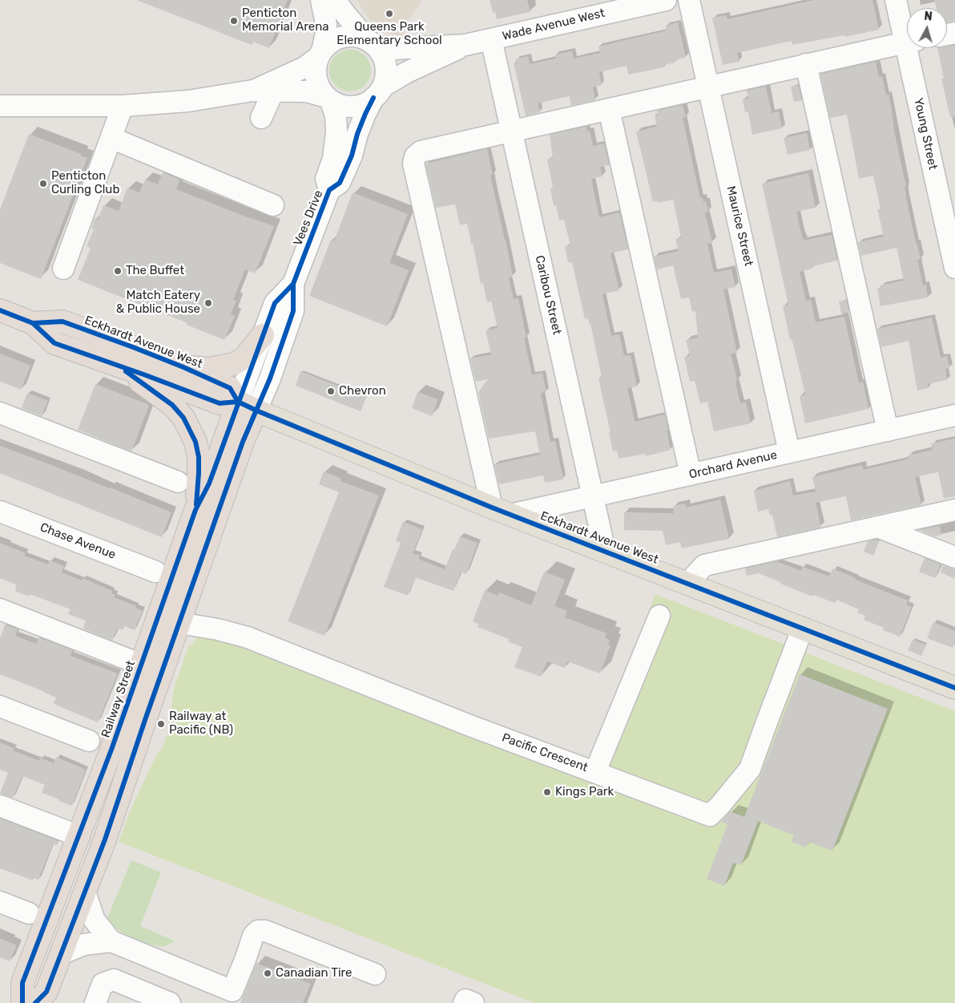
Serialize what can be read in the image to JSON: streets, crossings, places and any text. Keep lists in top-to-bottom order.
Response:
{
  "streets": {
    "highway": ["Eckhardt Avenue West", "Railway Street"],
    "street": [
      "Wade Avenue West",
      "Young Street",
      "Vees Drive",
      "Maurice Street",
      "Caribou Street",
      "Orchard Avenue",
      "Chase Avenue",
      "Pacific Crescent"
    ]
  },
  "crossings": [
    ["Wade Avenue West", "Vees Drive"],
    ["Wade Avenue West", "Caribou Street"],
    ["Vees Drive", "Eckhardt Avenue West"],
    ["Vees Drive", "Railway Street"],
    ["Maurice Street", "Orchard Avenue"],
    ["Caribou Street", "Eckhardt Avenue West"],
    ["Caribou Street", "Orchard Avenue"],
    ["Eckhardt Avenue West", "Orchard Avenue"],
    ["Eckhardt Avenue West", "Railway Street"],
    ["Eckhardt Avenue West", "Pacific Crescent"]
  ],
  "places": [
    "Queens Park Elementary School",
    "Penticton Memorial Arena",
    "Penticton Curling Club",
    "The Buffet",
    "Match Eatery & Public House",
    "Chevron",
    "Railway at Pacific (NB)",
    "Kings Park",
    "Canadian Tire"
  ],
  "north": "top"
}
